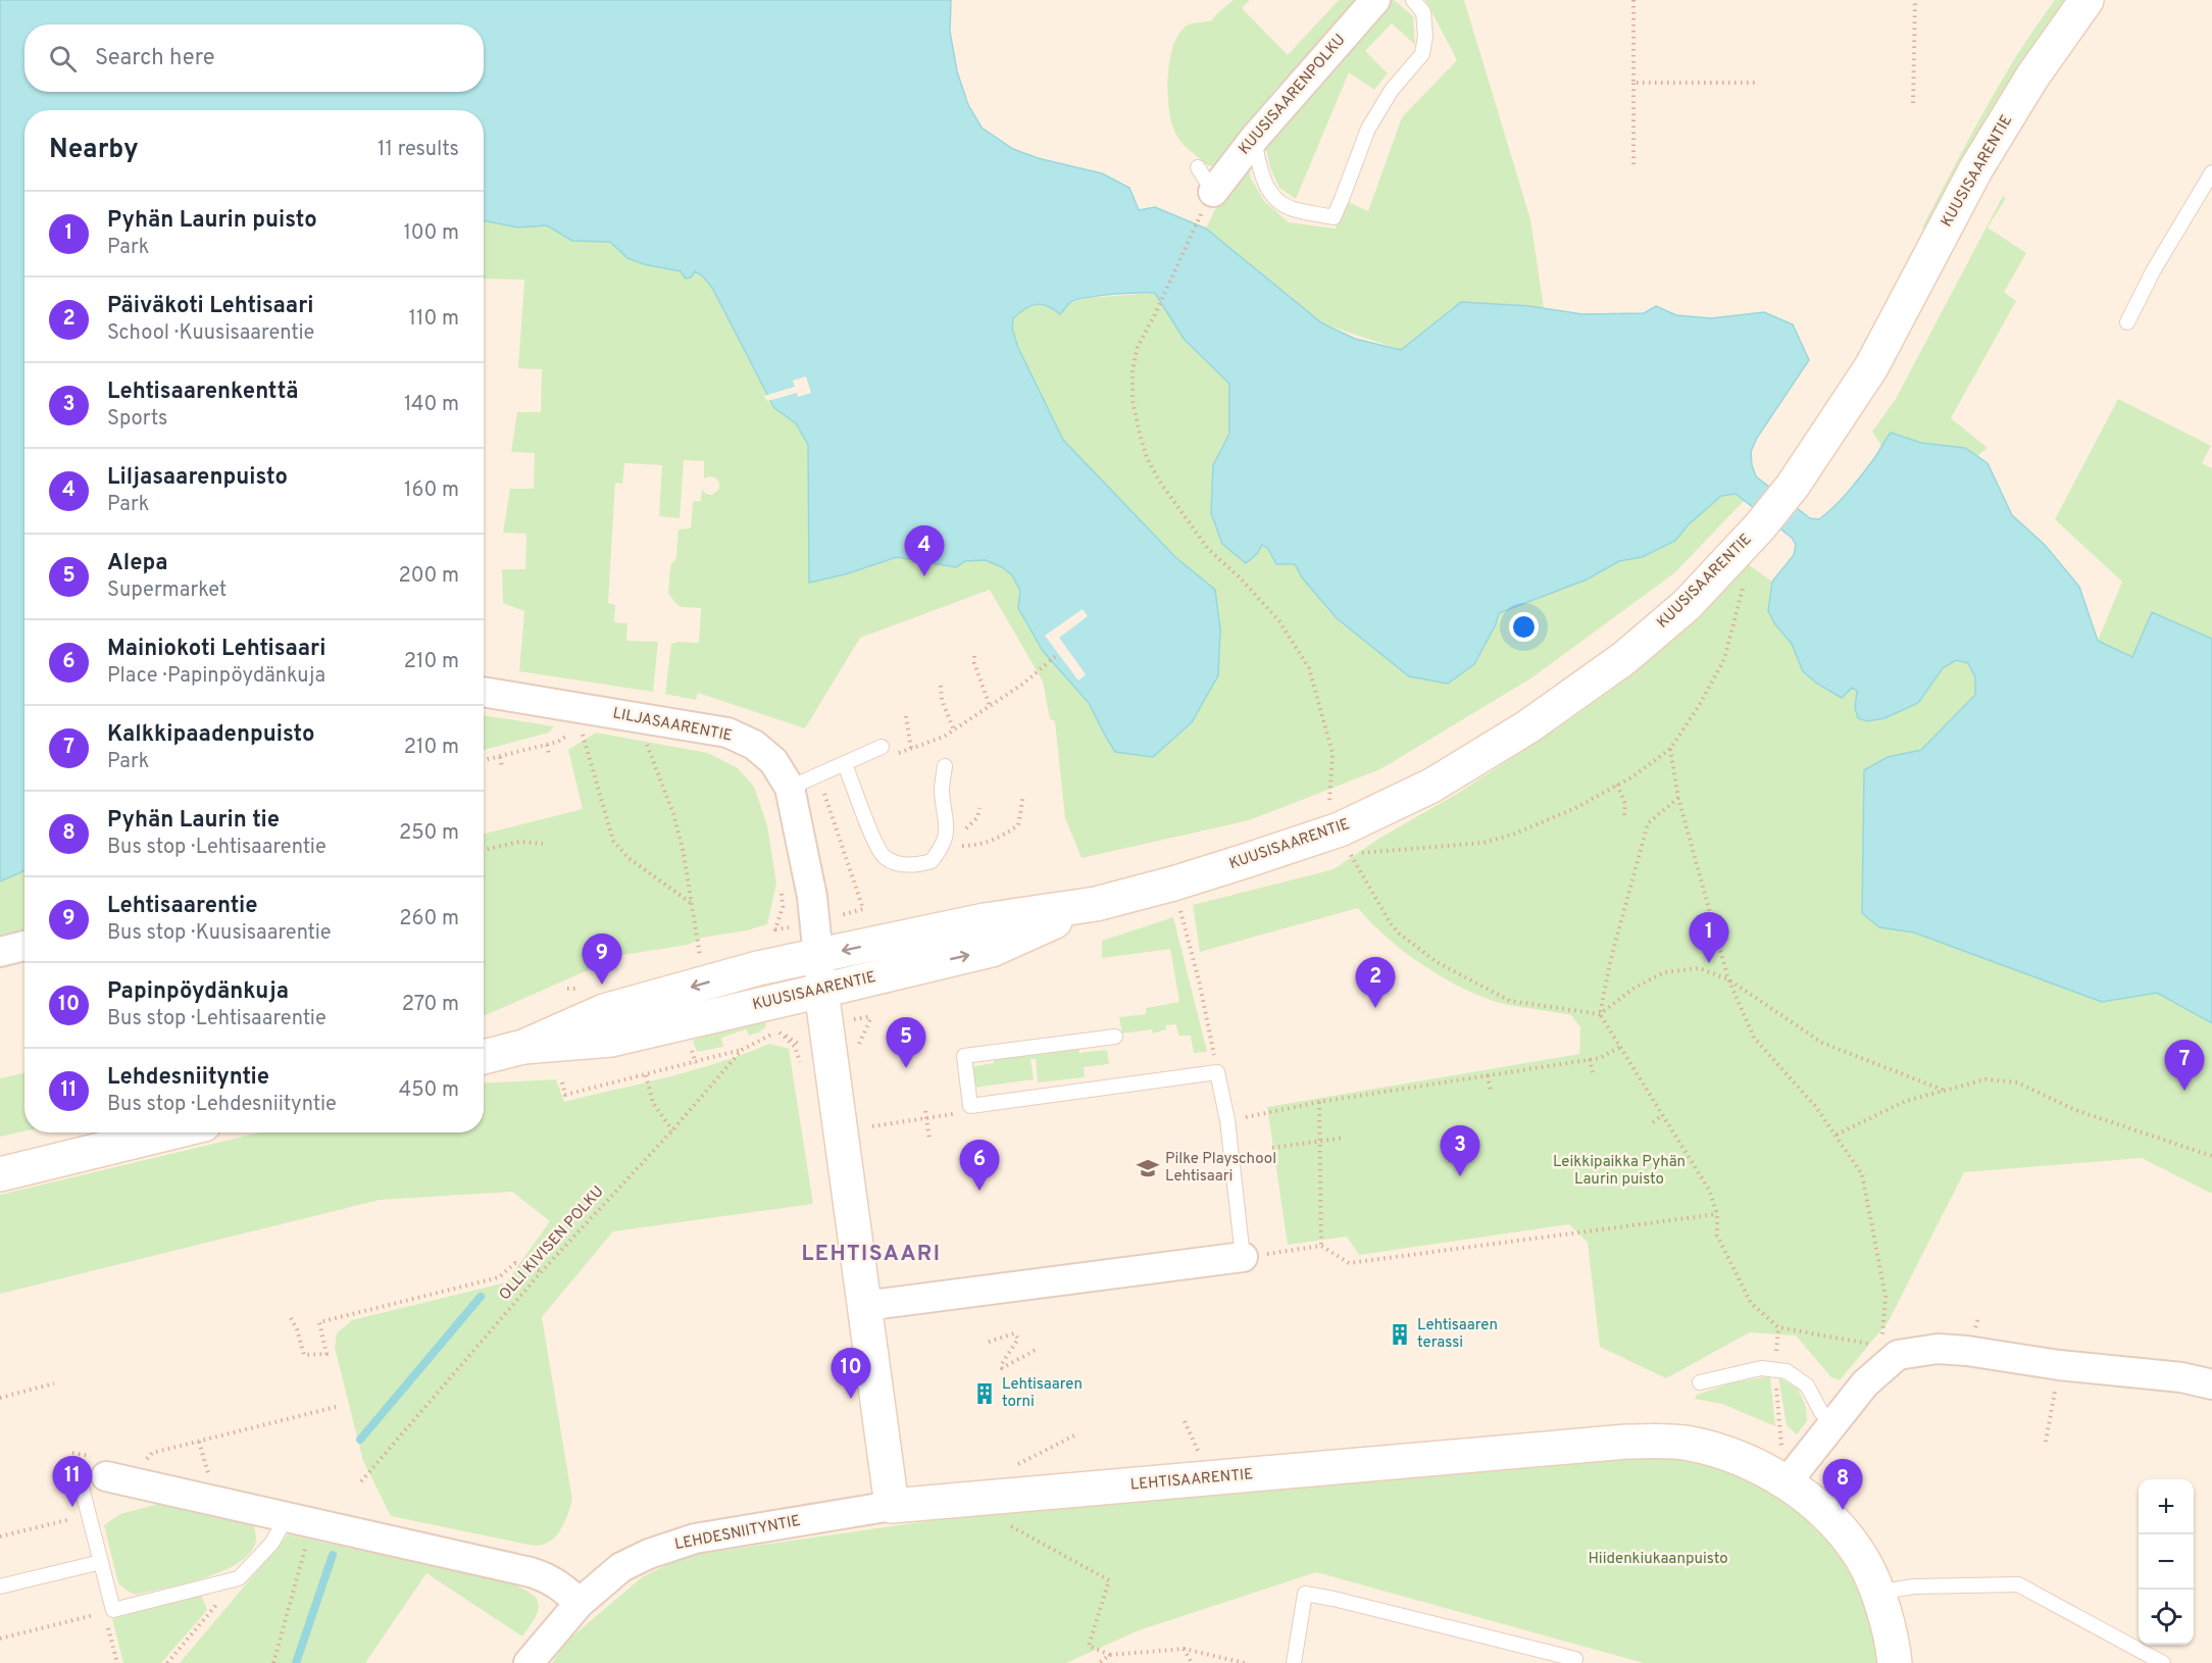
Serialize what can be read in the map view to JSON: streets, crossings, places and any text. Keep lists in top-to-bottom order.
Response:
{
  "streets": {
    "main road": ["KUUSISAARENTIE", "LEHTISAARENTIE"],
    "street": ["KUUSISAARENPOLKU", "LILJASAARENTIE", "LEHDESNIITYNTIE"],
    "path": ["OLLI KIVISEN POLKU"]
  },
  "crossings": [
    ["KUUSISAARENTIE", "LILJASAARENTIE"],
    ["LEHTISAARENTIE", "LEHDESNIITYNTIE"]
  ],
  "districts": ["LEHTISAARI"],
  "parks": ["Leikkipaikka Pyhän Laurin puisto", "Hiidenkiukaanpuisto"],
  "places": {
    "school or university": ["Pilke Playschool Lehtisaari"],
    "building": ["Lehtisaaren terassi", "Lehtisaaren torni"]
  },
  "page": {
    "search": "Search here",
    "heading": ["Nearby", "11 results"],
    "list": [
      {
        "mark": "1",
        "name": "Pyhän Laurin puisto",
        "note": "Park",
        "value": "100 m"
      },
      {
        "mark": "2",
        "name": "Päiväkoti Lehtisaari",
        "note": "School · Kuusisaarentie",
        "value": "110 m"
      },
      {
        "mark": "3",
        "name": "Lehtisaarenkenttä",
        "note": "Sports",
        "value": "140 m"
      },
      {
        "mark": "4",
        "name": "Liljasaarenpuisto",
        "note": "Park",
        "value": "160 m"
      },
      {
        "mark": "5",
        "name": "Alepa",
        "note": "Supermarket",
        "value": "200 m"
      },
      {
        "mark": "6",
        "name": "Mainiokoti Lehtisaari",
        "note": "Place · Papinpöydänkuja",
        "value": "210 m"
      },
      {
        "mark": "7",
        "name": "Kalkkipaadenpuisto",
        "note": "Park",
        "value": "210 m"
      },
      {
        "mark": "8",
        "name": "Pyhän Laurin tie",
        "note": "Bus stop · Lehtisaarentie",
        "value": "250 m"
      },
      {
        "mark": "9",
        "name": "Lehtisaarentie",
        "note": "Bus stop · Kuusisaarentie",
        "value": "260 m"
      },
      {
        "mark": "10",
        "name": "Papinpöydänkuja",
        "note": "Bus stop · Lehtisaarentie",
        "value": "270 m"
      },
      {
        "mark": "11",
        "name": "Lehdesniityntie",
        "note": "Bus stop · Lehdesniityntie",
        "value": "450 m"
      }
    ],
    "pins": [
      "4",
      "1",
      "9",
      "2",
      "5",
      "7",
      "3",
      "6",
      "10",
      "11",
      "8"
    ],
    "map_buttons": ["+", "−"]
  }
}
